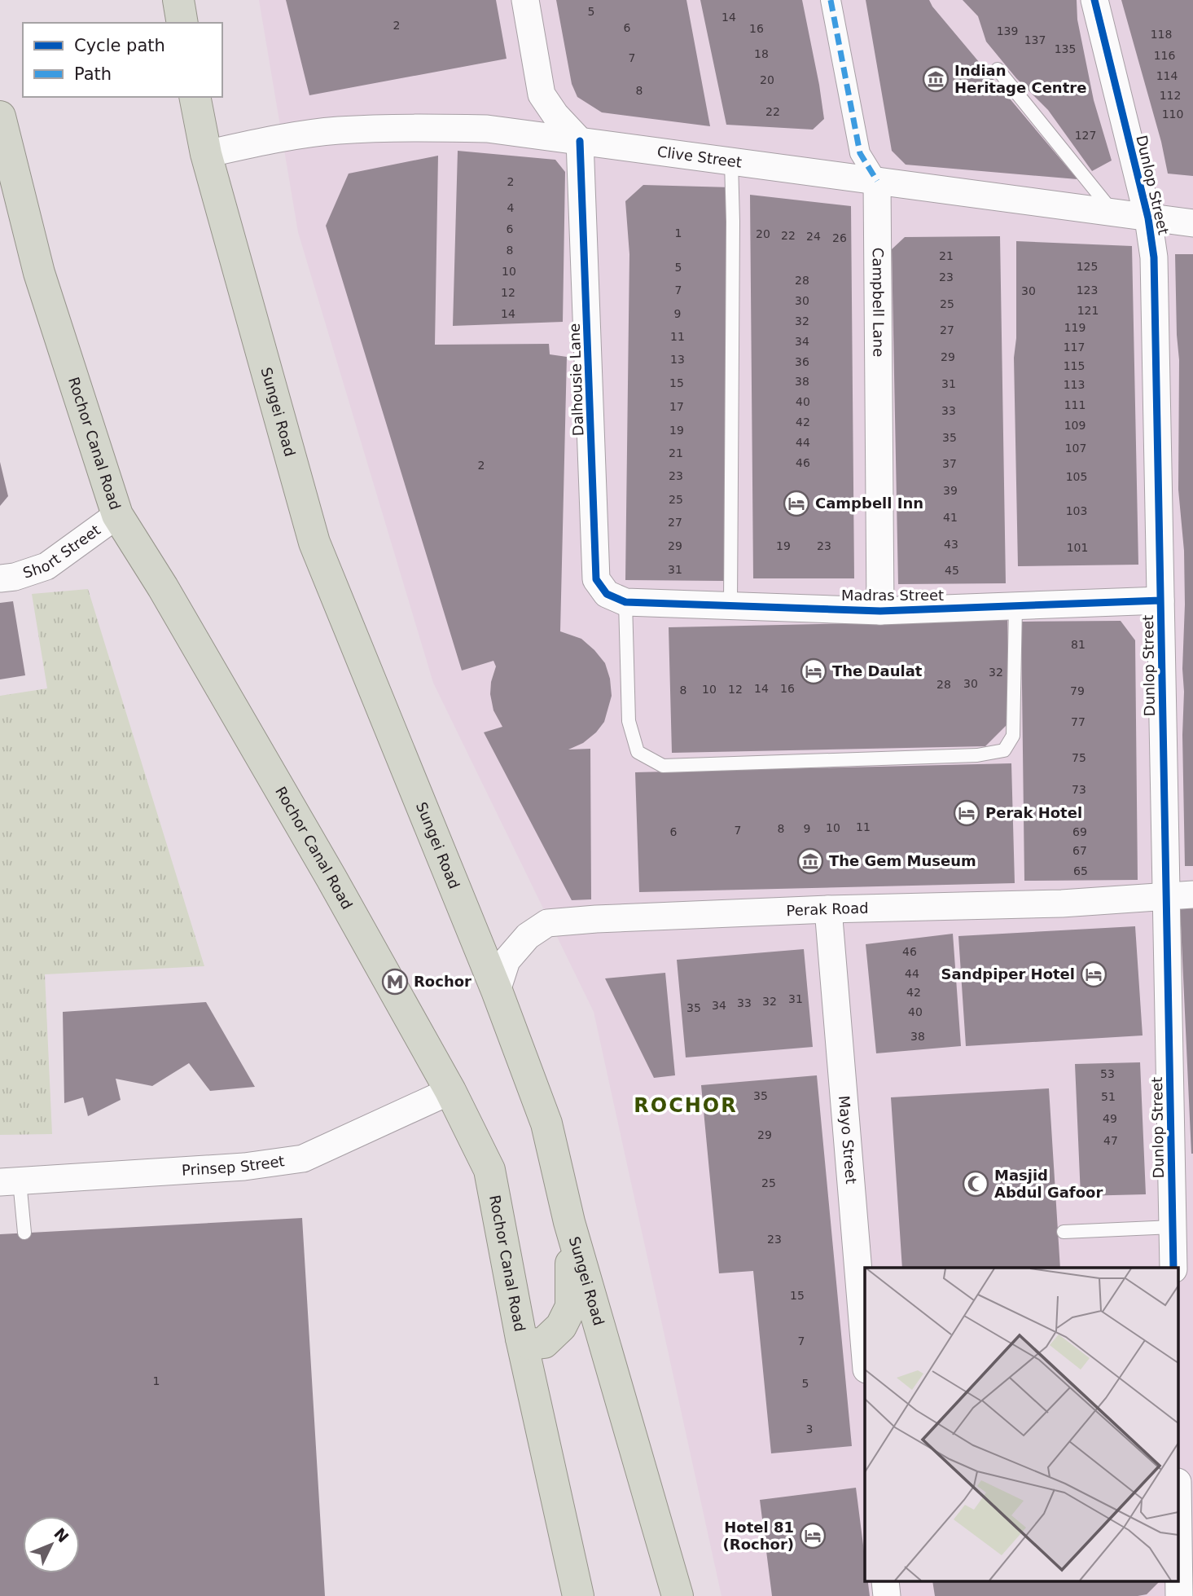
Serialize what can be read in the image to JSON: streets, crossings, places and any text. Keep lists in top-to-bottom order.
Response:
{
  "streets": {
    "highway": ["Sungei Road", "Rochor Canal Road"],
    "street": [
      "Clive Street",
      "Dunlop Street",
      "Campbell Lane",
      "Dalhousie Lane",
      "Short Street",
      "Madras Street",
      "Perak Road",
      "Mayo Street",
      "Prinsep Street"
    ]
  },
  "crossings": [
    ["Clive Street", "Dunlop Street"],
    ["Clive Street", "Campbell Lane"],
    ["Clive Street", "Dalhousie Lane"],
    ["Clive Street", "Sungei Road"],
    ["Dunlop Street", "Madras Street"],
    ["Dunlop Street", "Perak Road"],
    ["Campbell Lane", "Madras Street"],
    ["Dalhousie Lane", "Madras Street"],
    ["Sungei Road", "Perak Road"],
    ["Rochor Canal Road", "Short Street"],
    ["Rochor Canal Road", "Prinsep Street"],
    ["Perak Road", "Mayo Street"]
  ],
  "districts": ["ROCHOR"],
  "places": {
    "museum": ["Indian Heritage Centre", "The Gem Museum"],
    "hotel": [
      "Campbell Inn",
      "The Daulat",
      "Perak Hotel",
      "Sandpiper Hotel",
      "Hotel 81 (Rochor)"
    ],
    "metro station": ["Rochor"],
    "mosque": ["Masjid Abdul Gafoor"]
  },
  "house_numbers": [
    "5",
    "14",
    "2",
    "6",
    "16",
    "139",
    "118",
    "137",
    "135",
    "18",
    "116",
    "7",
    "114",
    "20",
    "8",
    "112",
    "22",
    "110",
    "127",
    "2",
    "4",
    "6",
    "1",
    "20",
    "22",
    "24",
    "26",
    "8",
    "21",
    "125",
    "5",
    "10",
    "23",
    "28",
    "7",
    "123",
    "30",
    "12",
    "30",
    "25",
    "121",
    "14",
    "9",
    "32",
    "119",
    "27",
    "11",
    "34",
    "117",
    "29",
    "13",
    "36",
    "115",
    "38",
    "15",
    "31",
    "113",
    "40",
    "111",
    "17",
    "33",
    "42",
    "109",
    "19",
    "35",
    "44",
    "107",
    "21",
    "46",
    "37",
    "2",
    "23",
    "105",
    "39",
    "25",
    "103",
    "41",
    "27",
    "43",
    "29",
    "19",
    "23",
    "101",
    "31",
    "45",
    "81",
    "32",
    "30",
    "28",
    "14",
    "16",
    "10",
    "12",
    "8",
    "79",
    "77",
    "75",
    "73",
    "11",
    "10",
    "8",
    "9",
    "7",
    "6",
    "69",
    "67",
    "65",
    "46",
    "44",
    "42",
    "31",
    "32",
    "33",
    "34",
    "35",
    "40",
    "38",
    "53",
    "35",
    "51",
    "49",
    "29",
    "47",
    "25",
    "23",
    "15",
    "7",
    "1",
    "5",
    "3"
  ],
  "legend": ["Cycle path", "Path"],
  "north": "top right"
}
